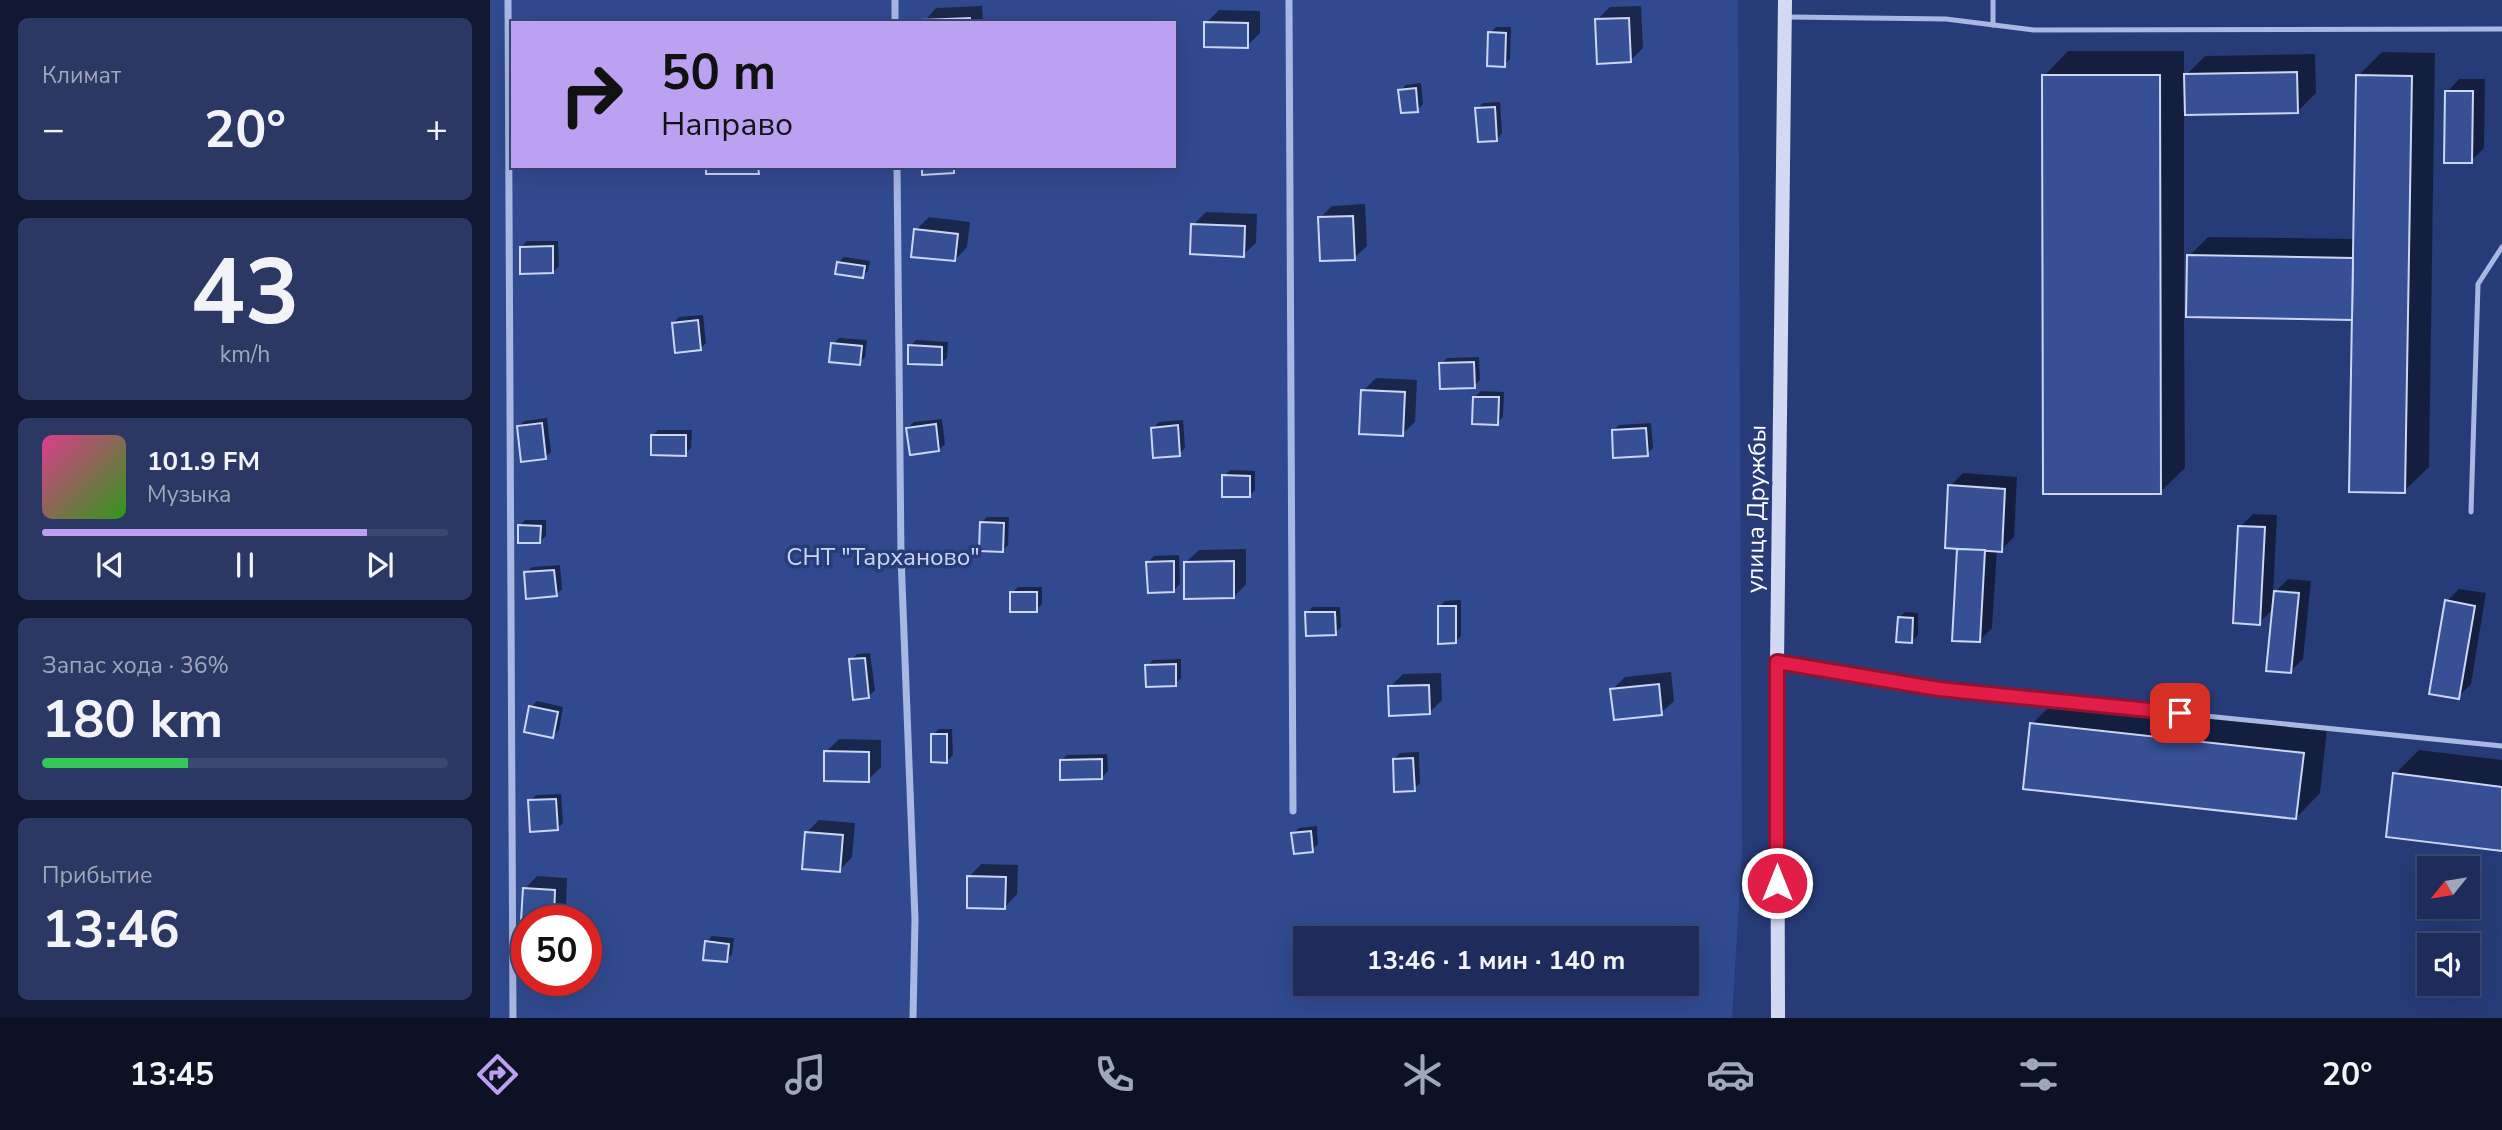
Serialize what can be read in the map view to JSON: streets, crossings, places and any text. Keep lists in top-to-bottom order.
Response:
{
  "streets": {
    "main road": ["улица Дружбы"]
  },
  "parks": ["СНТ \"Тарханово\""],
  "north": "bottom left",
  "page": {
    "tile": [
      "Климат",
      ["43", "km/h"],
      ["Запас хода · 36%", "180 km"],
      ["Прибытие", "13:46"]
    ],
    "turn": ["50 m", "Направо"],
    "heat": ["−", "20°", "+"],
    "song": ["101.9 FM", "Музыка"],
    "limit": "50",
    "trip": "13:46 · 1 мин · 140 m",
    "tabs": ["13:45", "20°"]
  }
}
